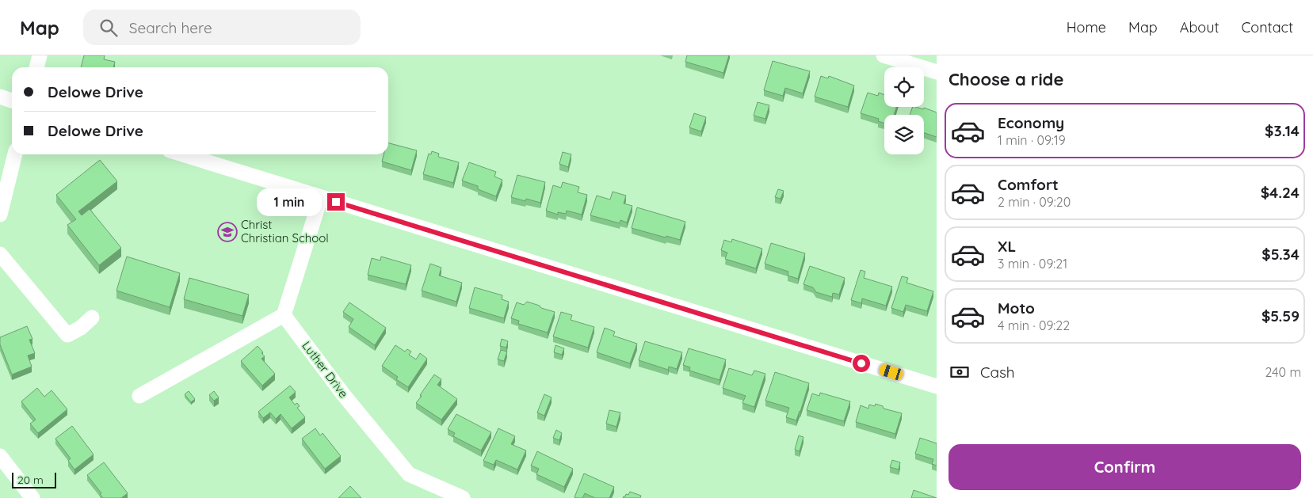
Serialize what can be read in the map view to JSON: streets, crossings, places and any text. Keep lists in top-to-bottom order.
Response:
{
  "streets": {
    "street": ["Luther Drive"]
  },
  "places": {
    "school or university": ["Christ Christian School"]
  },
  "scale_bar": "20 m",
  "page": {
    "header": "Map",
    "search": "Search here",
    "nav": [
      "Home",
      "Map",
      "About",
      "Contact"
    ],
    "heading": "Choose a ride",
    "banner": ["Delowe Drive", "Delowe Drive"],
    "list": [
      {
        "name": "Economy",
        "note": "1 min · 09:19",
        "value": "$3.14"
      },
      {
        "name": "Comfort",
        "note": "2 min · 09:20",
        "value": "$4.24"
      },
      {
        "name": "XL",
        "note": "3 min · 09:21",
        "value": "$5.34"
      },
      {
        "name": "Moto",
        "note": "4 min · 09:22",
        "value": "$5.59"
      }
    ],
    "bubble": "1 min",
    "pay": ["Cash", "240 m"],
    "buttons": "Confirm",
    "scale": "20 m"
  }
}
